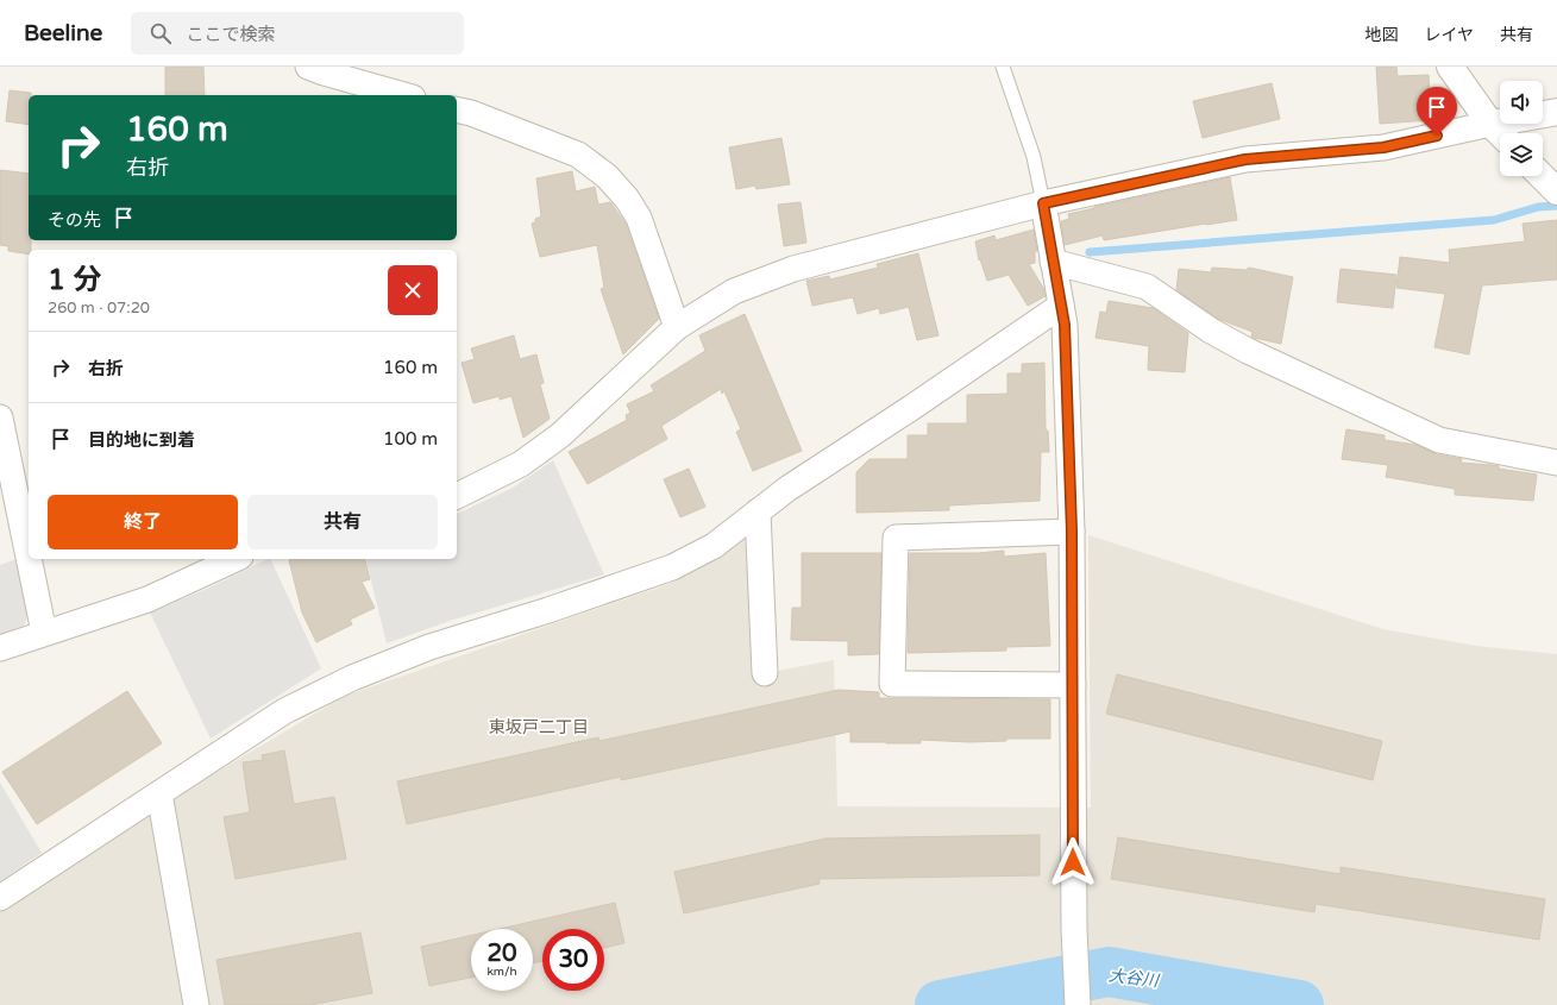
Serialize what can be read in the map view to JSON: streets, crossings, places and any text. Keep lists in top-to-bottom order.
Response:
{
  "districts": ["東坂戸二丁目"],
  "water": ["大谷川"],
  "page": {
    "header": "Beeline",
    "search": "ここで検索",
    "nav": ["地図", "レイヤ", "共有"],
    "turn": ["160 m", "右折"],
    "then": "その先",
    "heading": ["1 分", "260 m · 07:20"],
    "list": [
      {
        "name": "右折",
        "value": "160 m"
      },
      {
        "name": "目的地に到着",
        "value": "100 m"
      }
    ],
    "buttons": ["終了", "共有"],
    "speed": "20 km/h",
    "limit": "30"
  }
}
